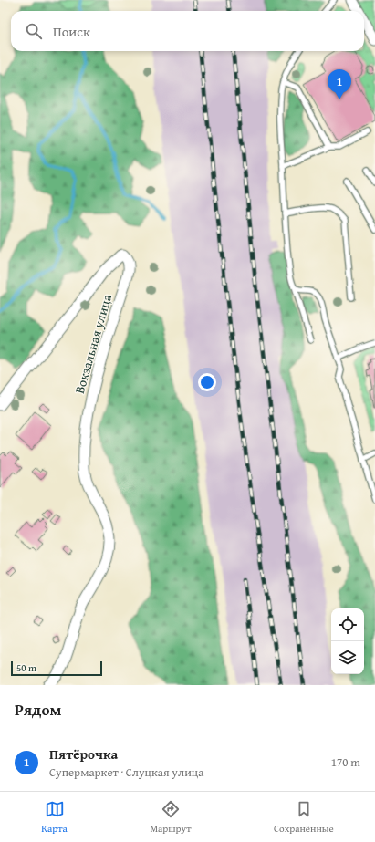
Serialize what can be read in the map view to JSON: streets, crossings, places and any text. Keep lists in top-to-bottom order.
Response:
{
  "streets": {
    "street": ["Вокзальная улица"]
  },
  "scale_bar": "50 m",
  "page": {
    "search": "Поиск",
    "pins": "1",
    "scale": "50 m",
    "heading": "Рядом",
    "list": [
      {
        "mark": "1",
        "name": "Пятёрочка",
        "note": "Супермаркет · Слуцкая улица",
        "value": "170 m"
      }
    ],
    "nav": ["Карта", "Маршрут", "Сохранённые"]
  }
}
